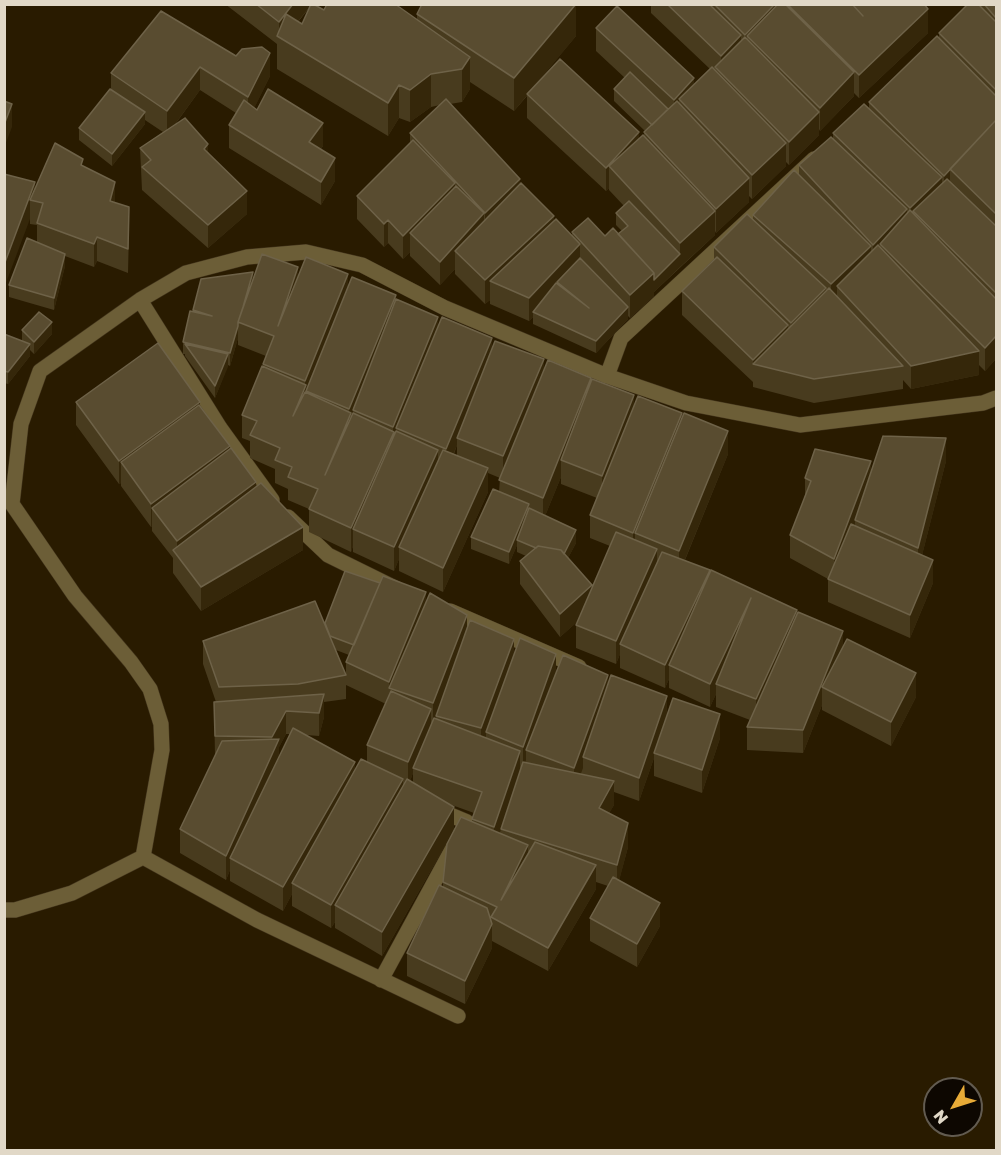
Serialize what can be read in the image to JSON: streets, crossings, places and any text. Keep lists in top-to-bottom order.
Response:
{
  "north": "bottom left"
}
